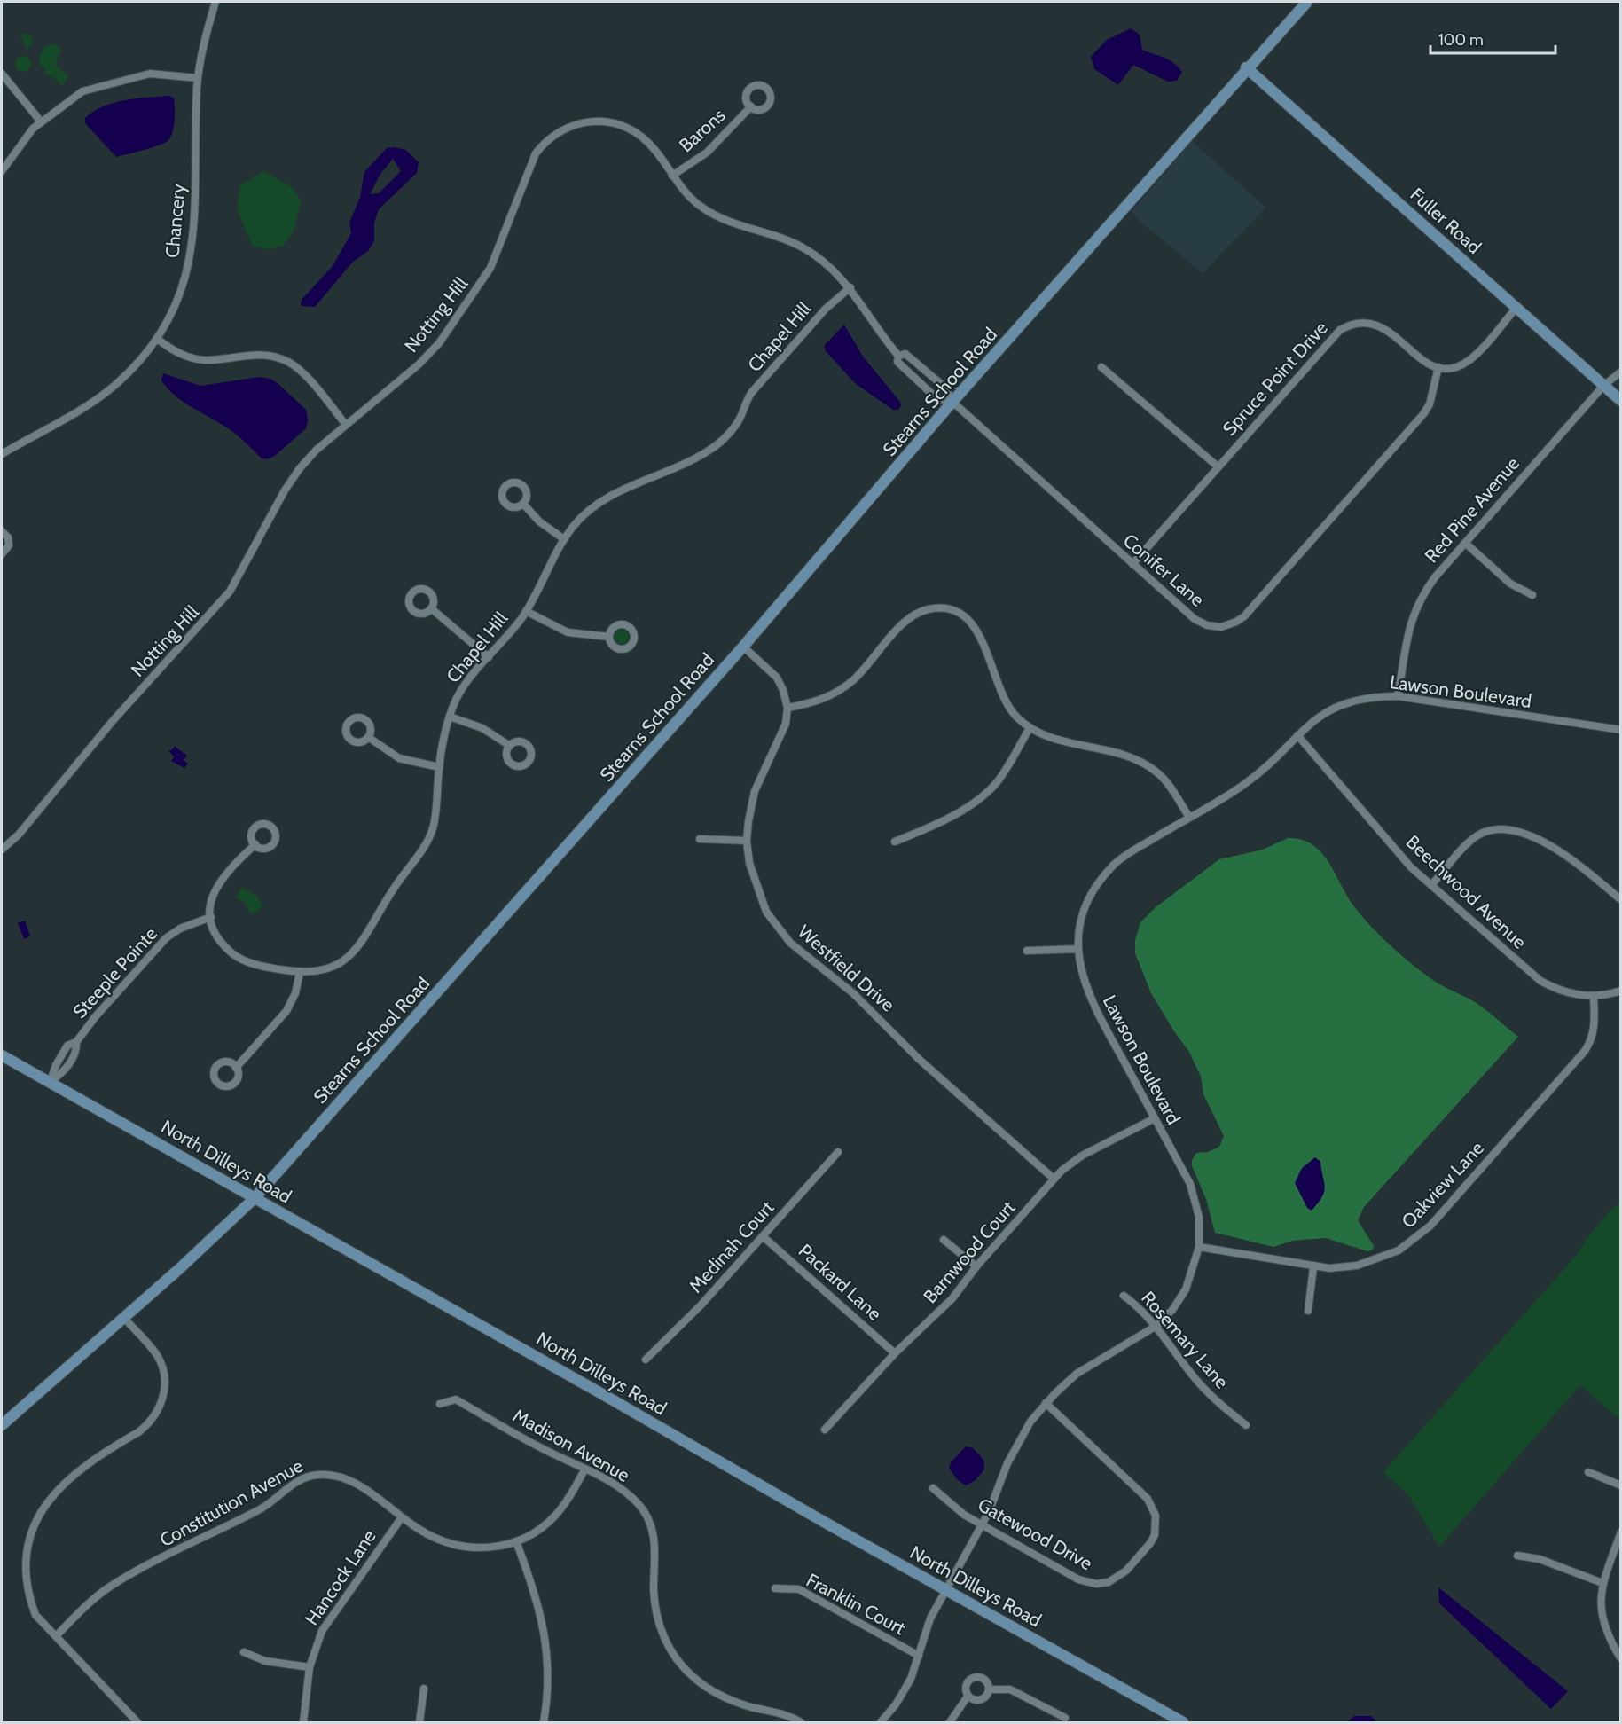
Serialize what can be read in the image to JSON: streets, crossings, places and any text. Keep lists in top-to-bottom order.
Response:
{
  "streets": {
    "main road": ["Fuller Road", "Stearns School Road", "North Dilleys Road"],
    "street": [
      "Barons",
      "Chancery",
      "Notting Hill",
      "Chapel Hill",
      "Spruce Point Drive",
      "Red Pine Avenue",
      "Conifer Lane",
      "Lawson Boulevard",
      "Beechwood Avenue",
      "Westfield Drive",
      "Steeple Pointe",
      "Oakview Lane",
      "Medinah Court",
      "Barnwood Court",
      "Packard Lane",
      "Rosemary Lane",
      "Madison Avenue",
      "Constitution Avenue",
      "Gatewood Drive",
      "Hancock Lane",
      "Franklin Court"
    ]
  },
  "crossings": [
    ["Barons", "Notting Hill"],
    ["Fuller Road", "Stearns School Road"],
    ["Fuller Road", "Red Pine Avenue"],
    ["Notting Hill", "Chapel Hill"],
    ["Notting Hill", "Stearns School Road"],
    ["Notting Hill", "Conifer Lane"],
    ["Chapel Hill", "Steeple Pointe"],
    ["Spruce Point Drive", "Conifer Lane"],
    ["Stearns School Road", "Conifer Lane"],
    ["Stearns School Road", "North Dilleys Road"],
    ["Red Pine Avenue", "Lawson Boulevard"],
    ["Lawson Boulevard", "Beechwood Avenue"],
    ["Lawson Boulevard", "North Dilleys Road"],
    ["Lawson Boulevard", "Oakview Lane"],
    ["Lawson Boulevard", "Barnwood Court"],
    ["Lawson Boulevard", "Rosemary Lane"],
    ["Lawson Boulevard", "Gatewood Drive"],
    ["Lawson Boulevard", "Franklin Court"],
    ["Beechwood Avenue", "Oakview Lane"],
    ["Westfield Drive", "Barnwood Court"],
    ["Steeple Pointe", "North Dilleys Road"],
    ["Medinah Court", "Packard Lane"],
    ["Barnwood Court", "Packard Lane"],
    ["Madison Avenue", "Constitution Avenue"],
    ["Constitution Avenue", "Hancock Lane"]
  ],
  "scale_bar": "100 m"
}
